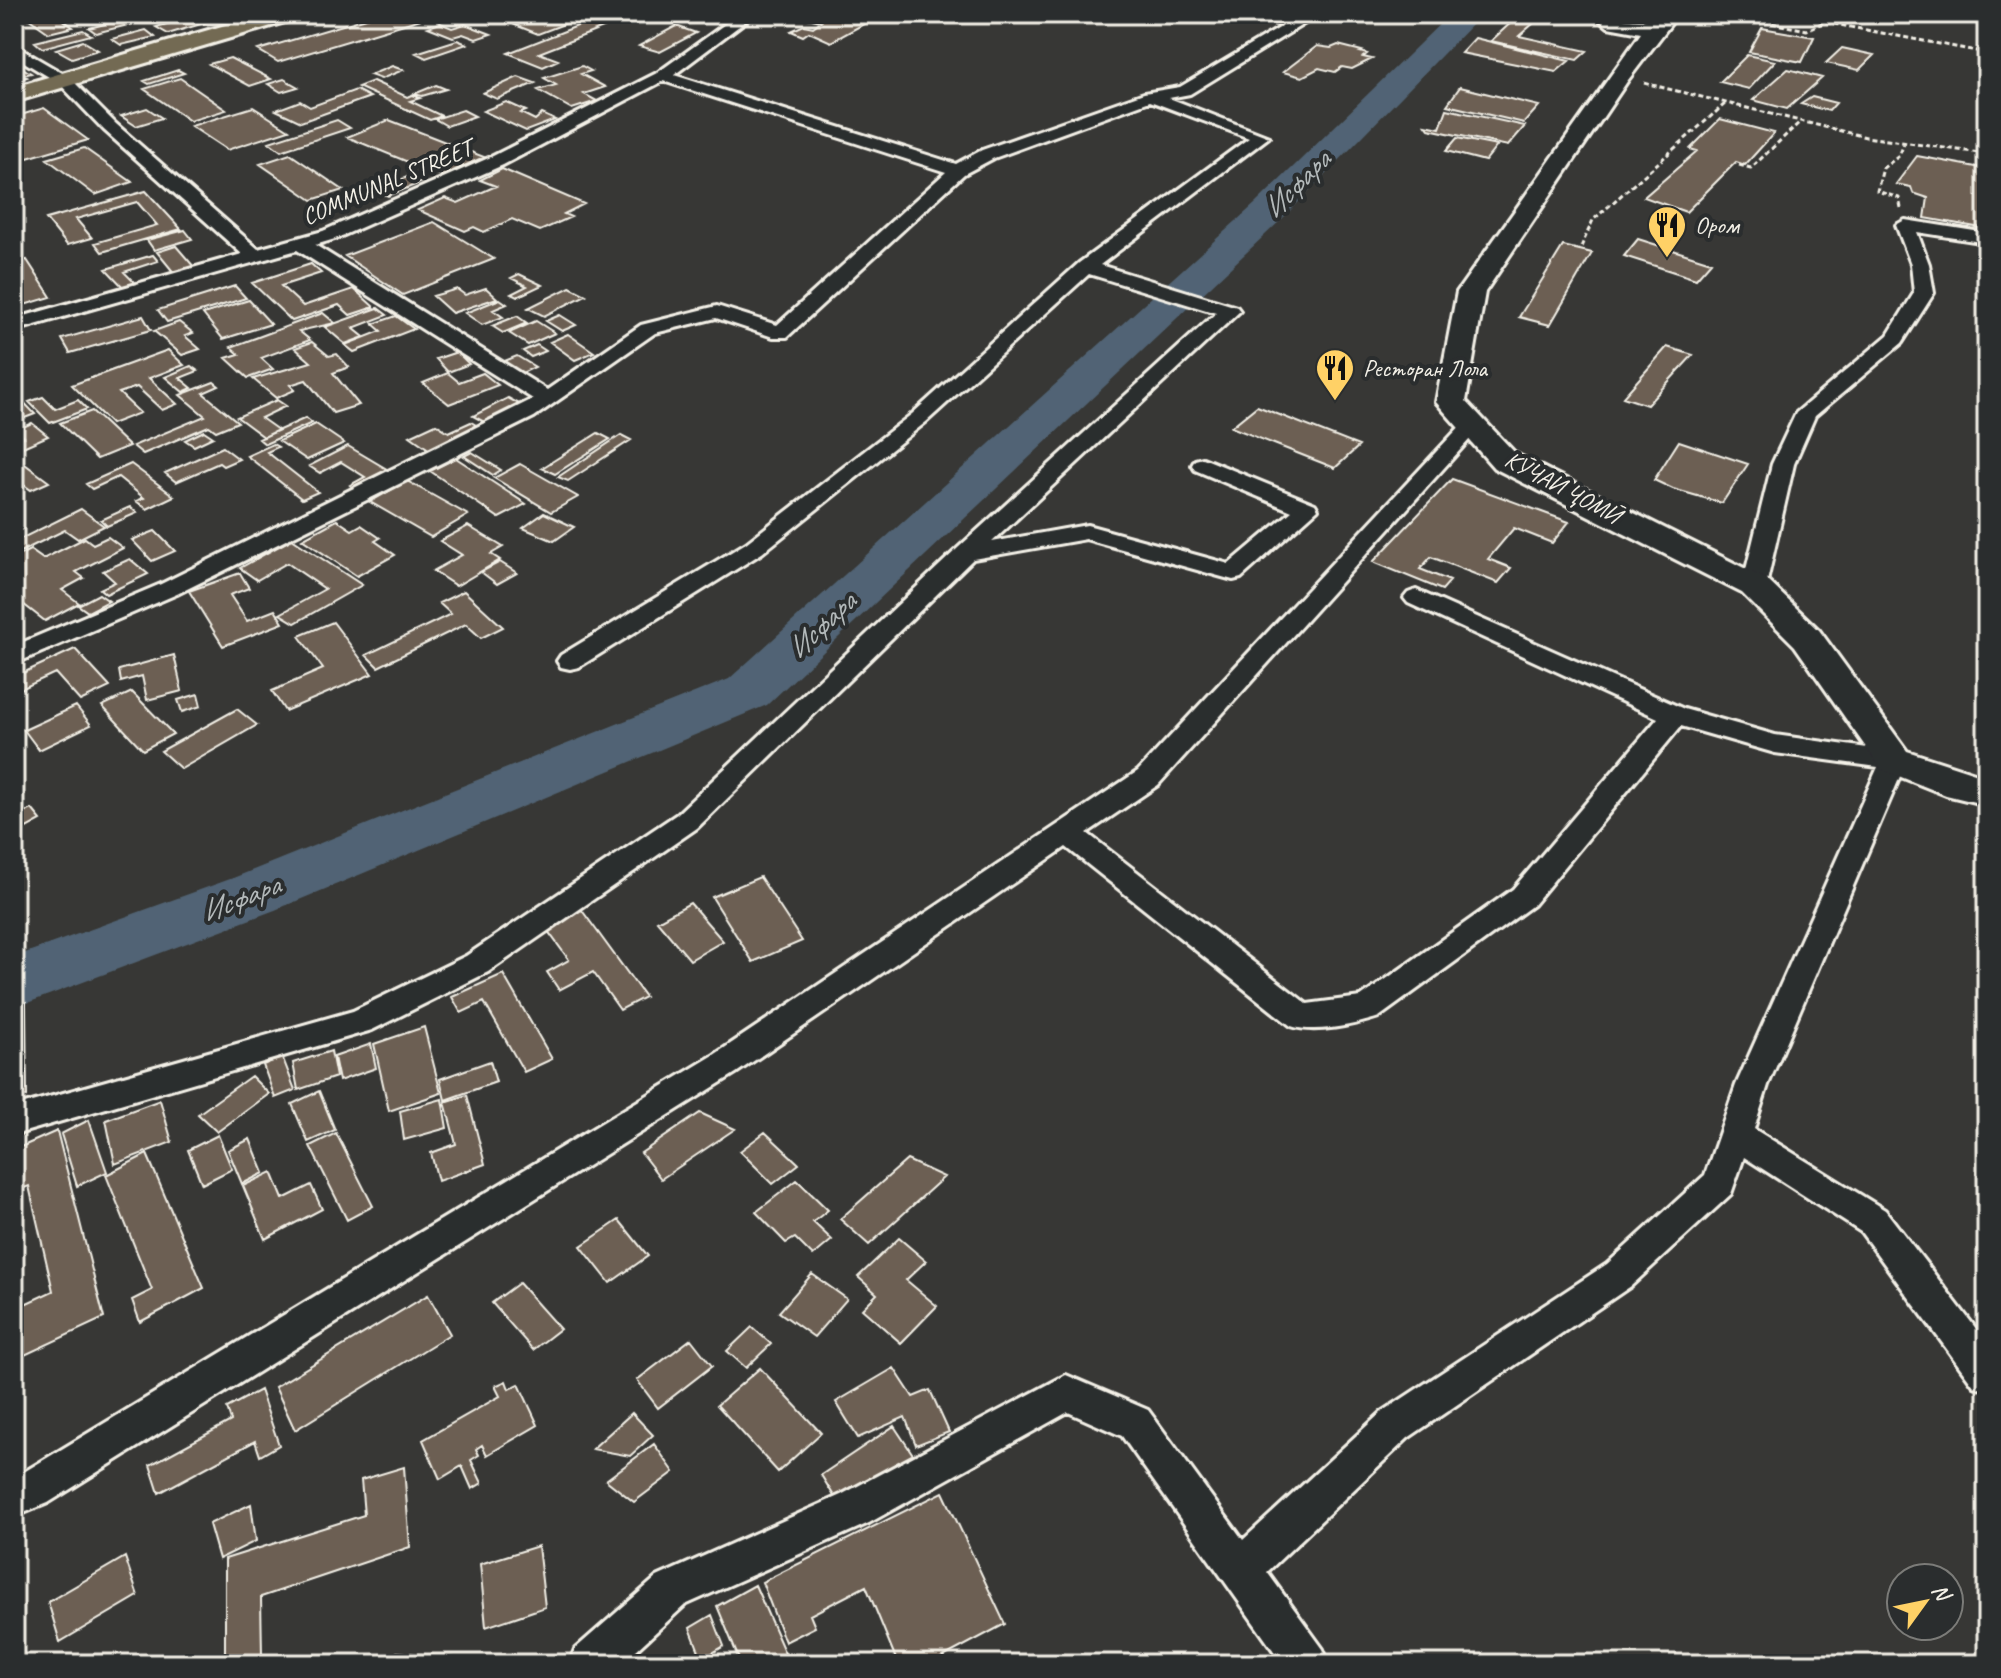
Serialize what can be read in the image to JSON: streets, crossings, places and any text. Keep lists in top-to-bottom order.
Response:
{
  "streets": {
    "main road": ["КӮЧАИ ҶОМӢ"],
    "street": ["COMMUNAL STREET"]
  },
  "water": ["Исфара"],
  "places": {
    "restaurant": ["Ором", "Ресторан Лола"]
  },
  "north": "top right"
}
